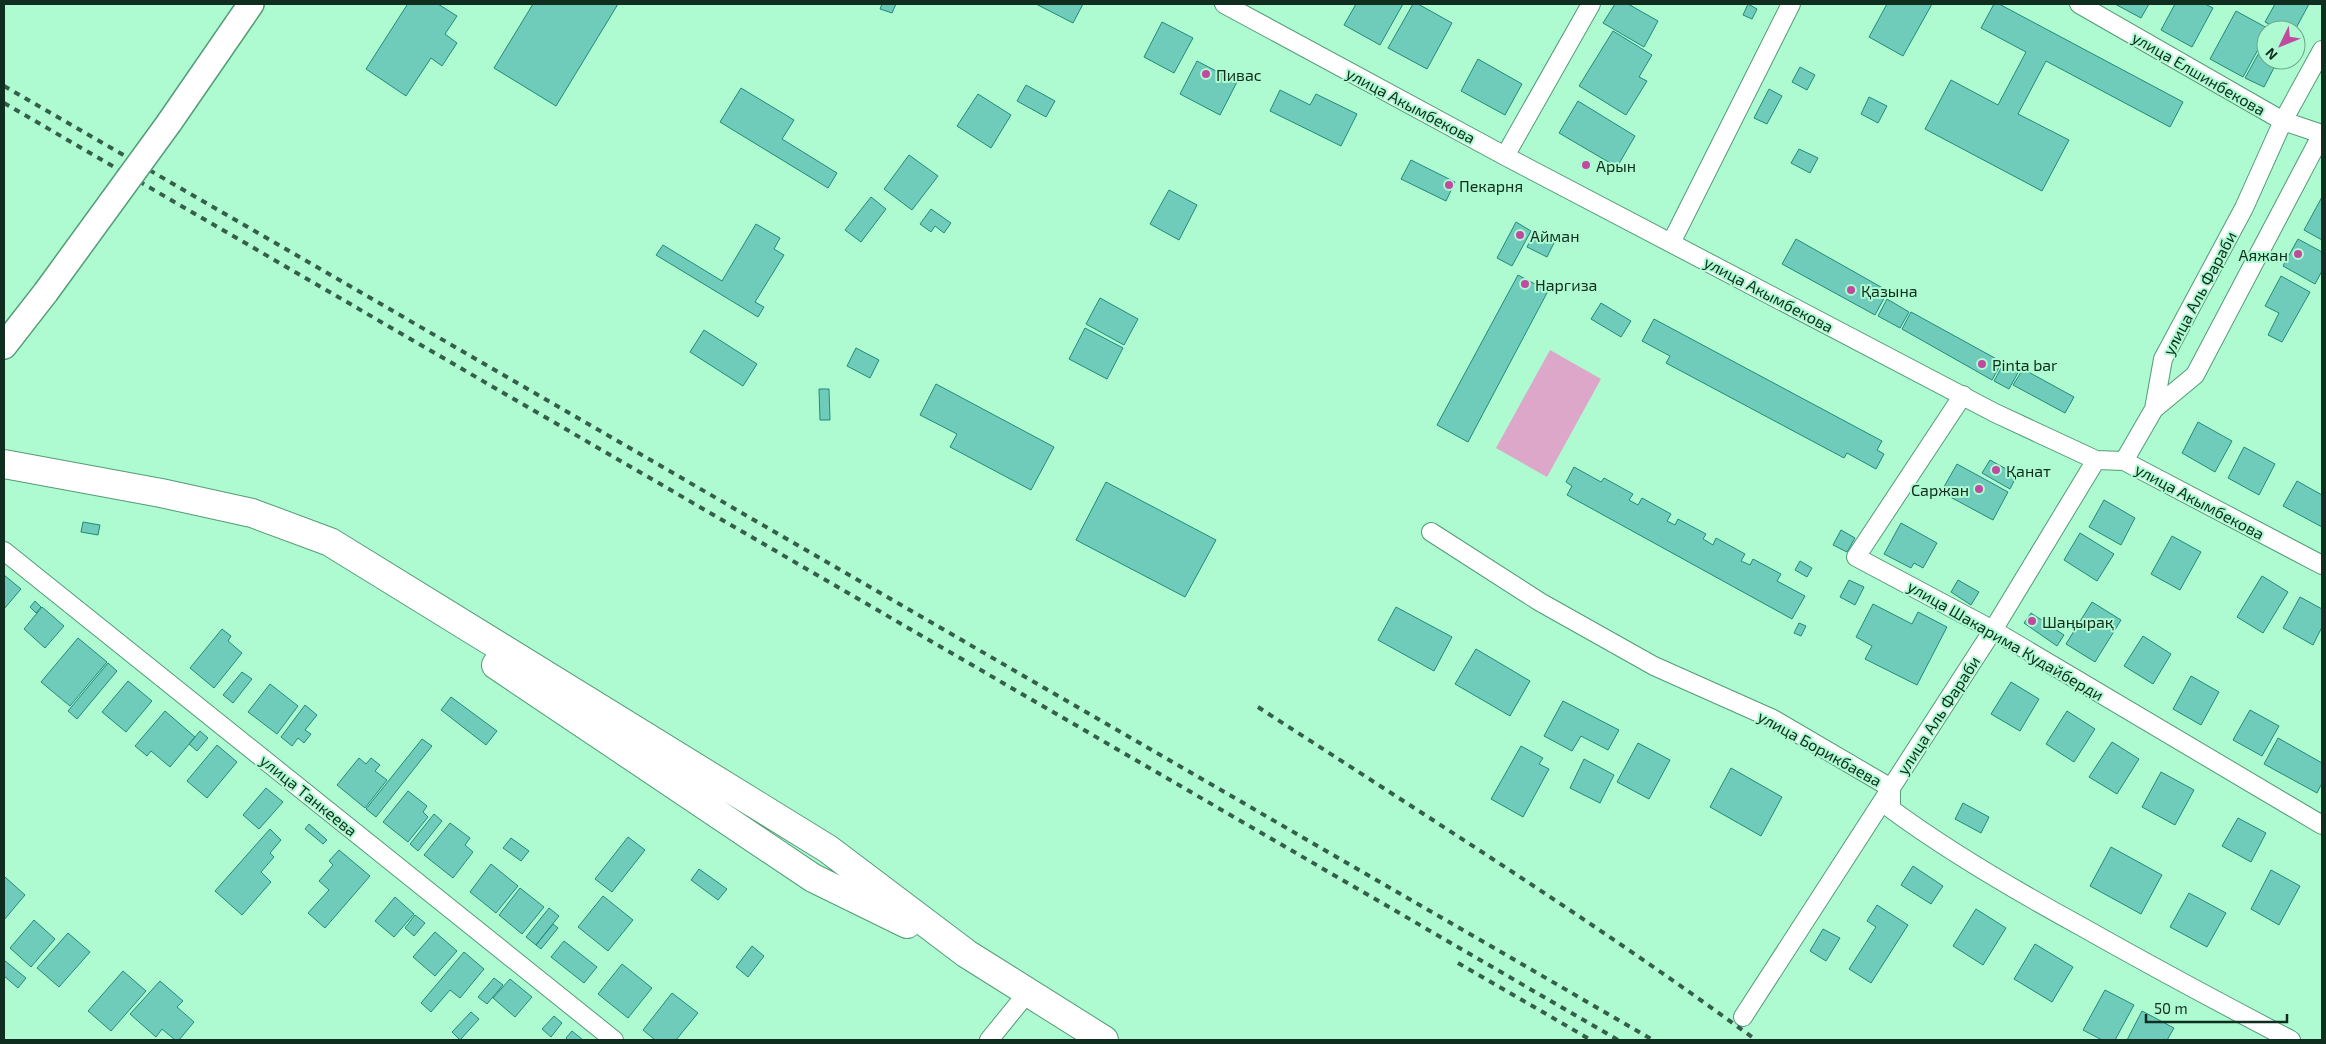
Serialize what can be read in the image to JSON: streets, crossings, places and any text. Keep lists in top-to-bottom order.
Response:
{
  "streets": {
    "street": [
      "улица Елшинбекова",
      "улица Акымбекова",
      "улица Аль Фараби",
      "улица Шакарима Кудайберди",
      "улица Борикбаева",
      "улица Танкеева"
    ]
  },
  "crossings": [
    ["улица Елшинбекова", "улица Аль Фараби"],
    ["улица Акымбекова", "улица Аль Фараби"],
    ["улица Акымбекова", "улица Шакарима Кудайберди"],
    ["улица Аль Фараби", "улица Шакарима Кудайберди"],
    ["улица Аль Фараби", "улица Борикбаева"]
  ],
  "places": [
    "Пивас",
    "Арын",
    "Пекарня",
    "Айман",
    "Аяжан",
    "Наргиза",
    "Қазына",
    "Pinta bar",
    "Қанат",
    "Саржан",
    "Шаңырақ"
  ],
  "scale_bar": "50 m",
  "north": "bottom left"
}
